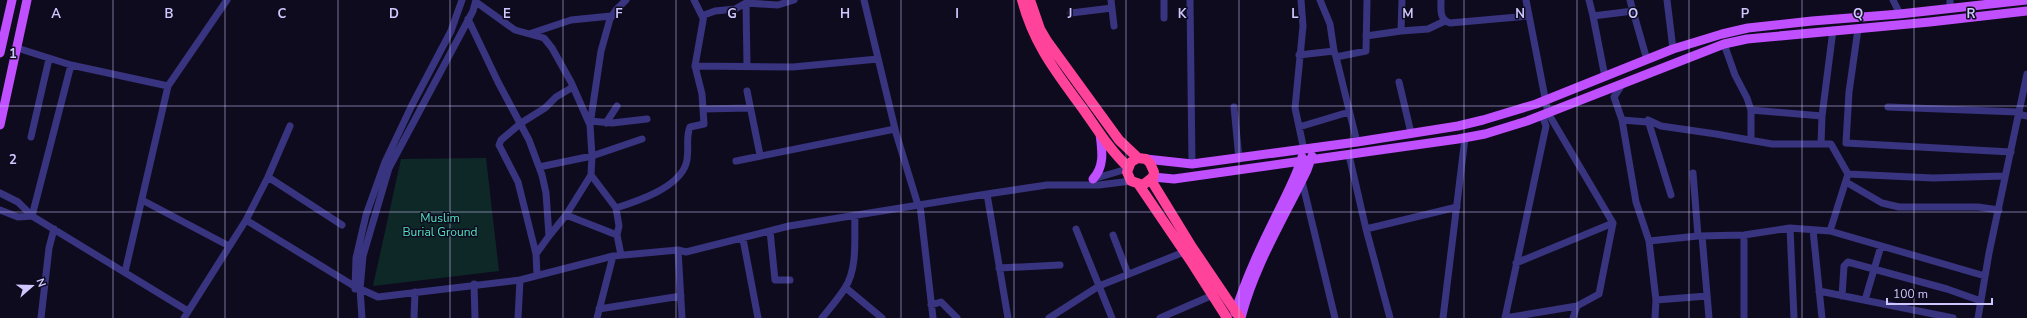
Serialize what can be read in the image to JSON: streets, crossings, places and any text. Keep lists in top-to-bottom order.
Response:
{
  "parks": ["Muslim Burial Ground"],
  "scale_bar": "100 m",
  "north": "right",
  "grid": {
    "columns": [
      "A",
      "B",
      "C",
      "D",
      "E",
      "F",
      "G",
      "H",
      "I",
      "J",
      "K",
      "L",
      "M",
      "N",
      "O",
      "P",
      "Q",
      "R"
    ],
    "rows": ["1", "2"]
  }
}
